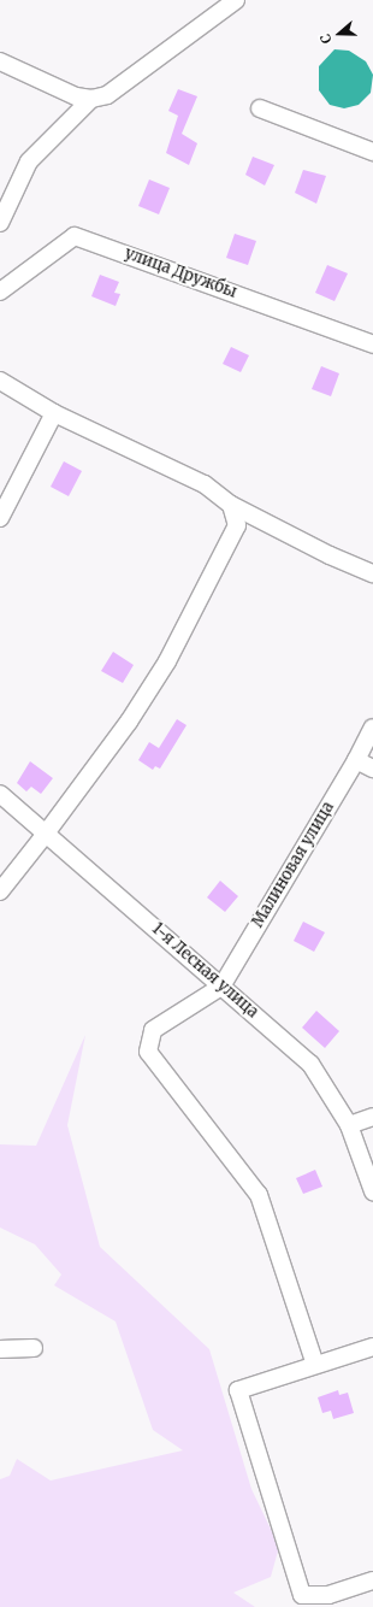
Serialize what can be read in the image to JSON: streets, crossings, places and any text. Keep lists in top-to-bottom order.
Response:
{
  "streets": {
    "street": ["улица Дружбы", "Малиновая улица", "1-я Лесная улица"]
  },
  "crossings": [
    ["Малиновая улица", "1-я Лесная улица"]
  ],
  "north": "left"
}
